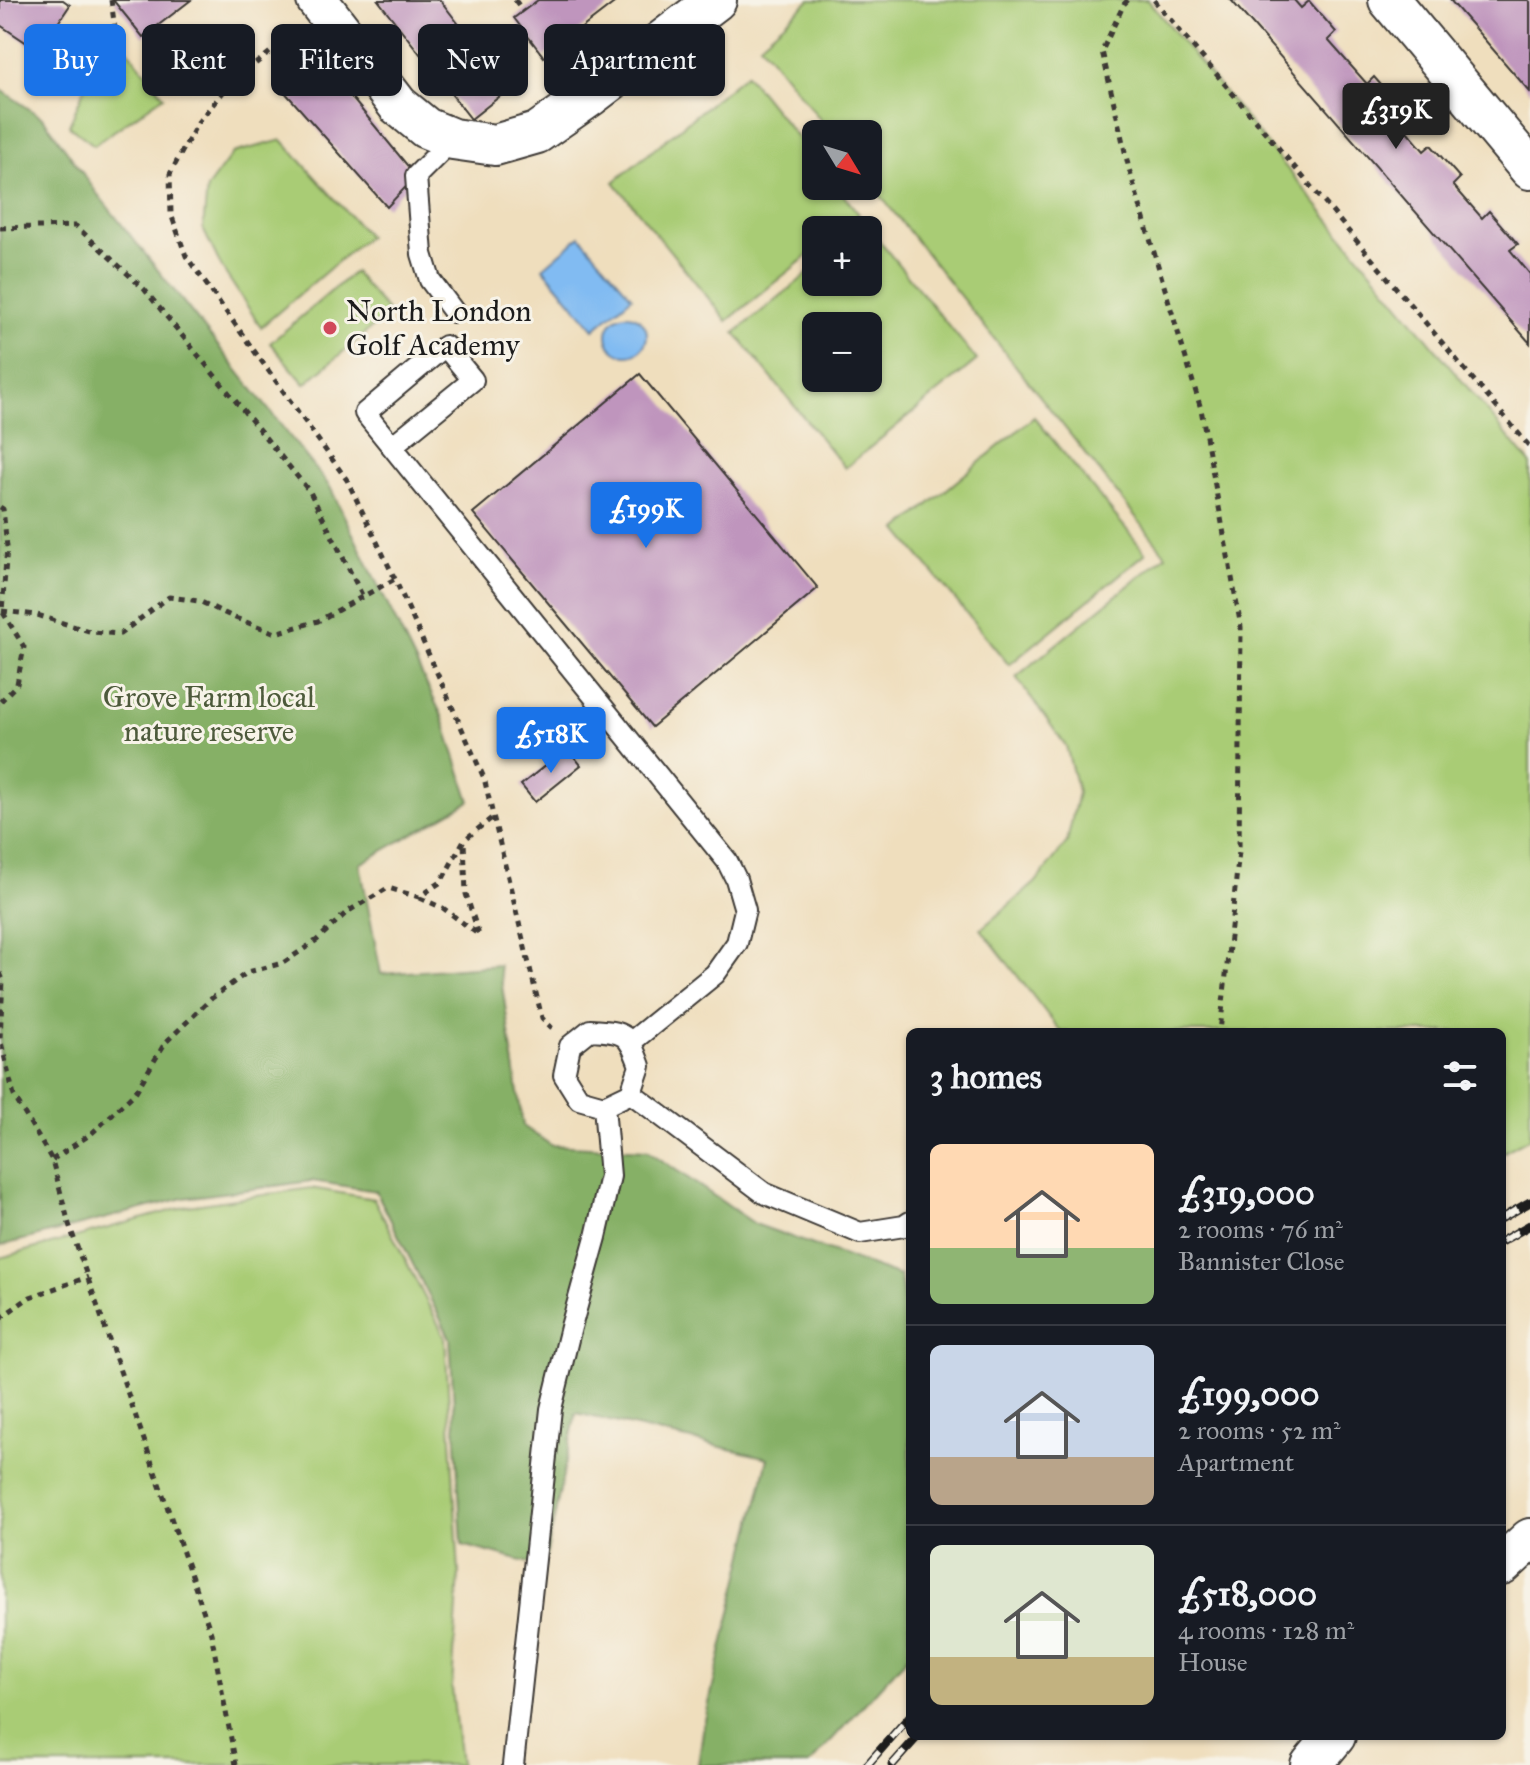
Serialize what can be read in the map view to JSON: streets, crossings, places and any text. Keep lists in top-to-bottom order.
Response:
{
  "parks": ["Grove Farm local nature reserve"],
  "places": ["North London Golf Academy"],
  "north": "bottom right",
  "page": {
    "chip": [
      "Buy",
      "Rent",
      "Filters",
      "New",
      "Apartment"
    ],
    "price": ["£319K", "£199K", "£518K"],
    "map_buttons": ["+", "−"],
    "heading": "3 homes",
    "list": [
      {
        "name": "£319,000",
        "note": "2 rooms · 76 m² · Bannister Close"
      },
      {
        "name": "£199,000",
        "note": "2 rooms · 52 m² · Apartment"
      },
      {
        "name": "£518,000",
        "note": "4 rooms · 128 m² · House"
      }
    ]
  }
}
